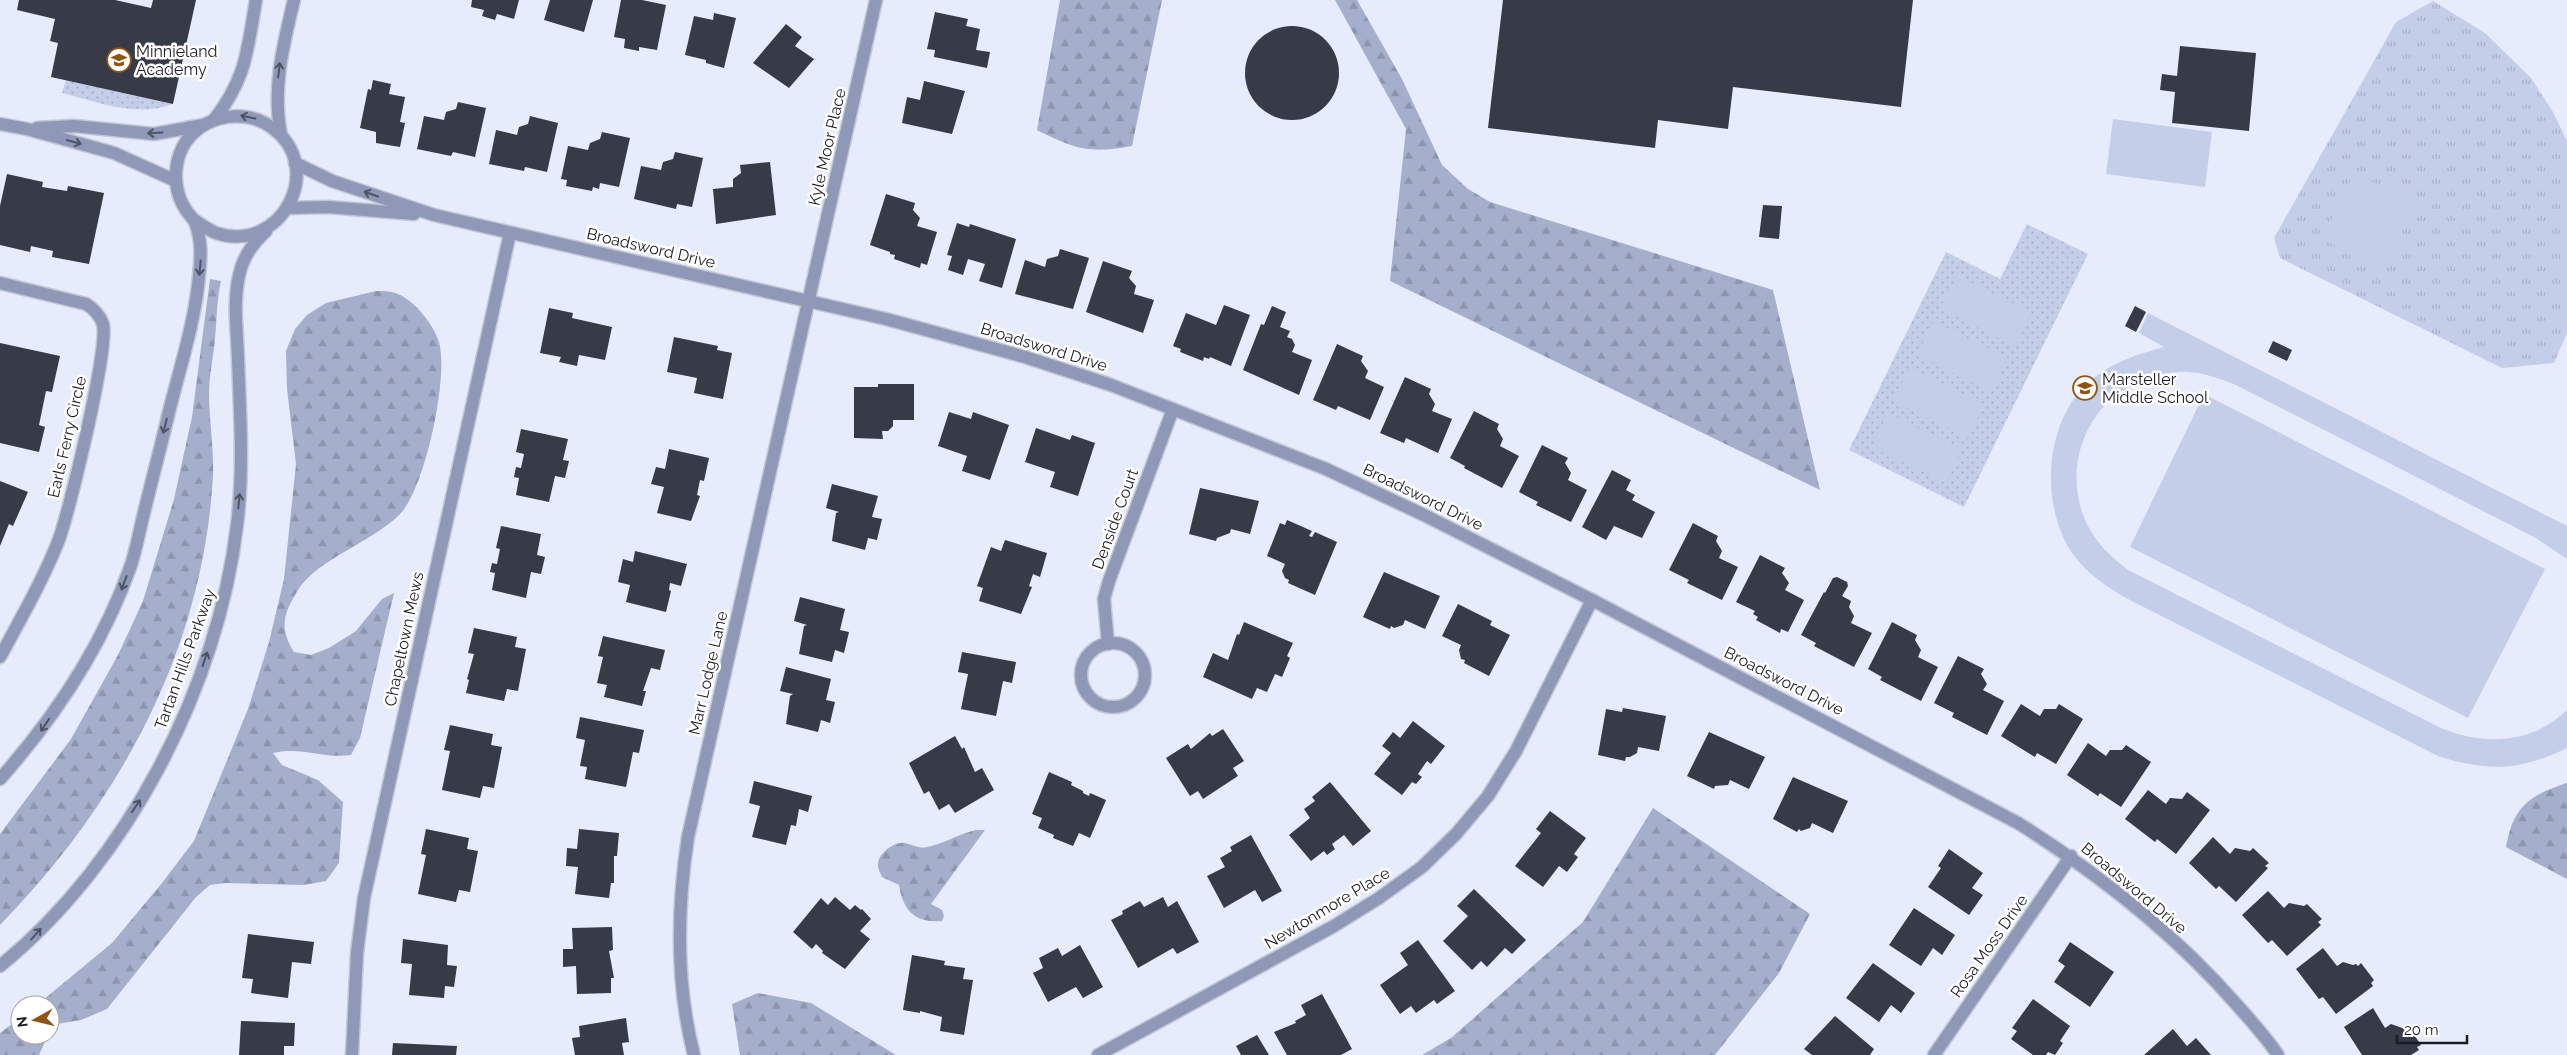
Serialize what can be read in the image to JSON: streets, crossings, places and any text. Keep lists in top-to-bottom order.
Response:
{
  "streets": {
    "street": [
      "Kyle Moor Place",
      "Broadsword Drive",
      "Earls Ferry Circle",
      "Denside Court",
      "Chapeltown Mews",
      "Tartan Hills Parkway",
      "Marr Lodge Lane",
      "Newtonmore Place",
      "Rosa Moss Drive"
    ]
  },
  "crossings": [
    ["Kyle Moor Place", "Broadsword Drive"],
    ["Kyle Moor Place", "Marr Lodge Lane"],
    ["Broadsword Drive", "Denside Court"],
    ["Broadsword Drive", "Chapeltown Mews"],
    ["Broadsword Drive", "Tartan Hills Parkway"],
    ["Broadsword Drive", "Marr Lodge Lane"],
    ["Broadsword Drive", "Newtonmore Place"],
    ["Broadsword Drive", "Rosa Moss Drive"]
  ],
  "places": {
    "school or university": ["Minnieland Academy", "Marsteller Middle School"]
  },
  "scale_bar": "20 m",
  "north": "left"
}
